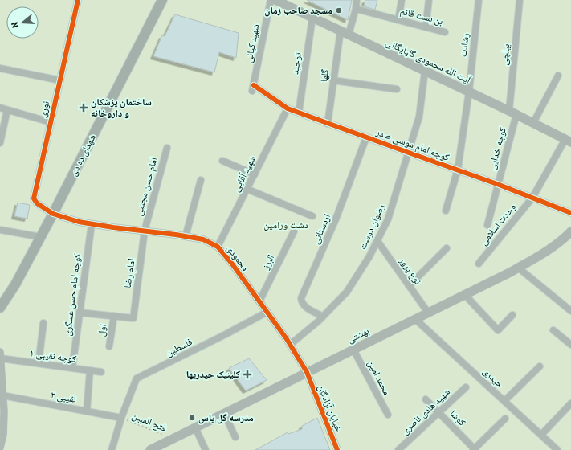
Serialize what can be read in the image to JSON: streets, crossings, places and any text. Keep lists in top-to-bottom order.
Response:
{
  "streets": {
    "main road": ["آیت الله محمودی گلپایگانی", "شهدای ده دی", "بهشتی"],
    "street": [
      "بن بست قائم",
      "شهید کیانی",
      "رشادت",
      "بیلچی",
      "توحید",
      "گلها",
      "نوری",
      "کوچه امام موسی صدر",
      "کوچه خدایی",
      "شهید آقایی",
      "امام حسن مجتبی",
      "وحدت اسلامی",
      "رضوان دوست",
      "اردستانی",
      "محمودی",
      "البرز",
      "نوع پرور",
      "امام رضا",
      "کوچه امام حسن عسگری",
      "اول",
      "فلسطین",
      "کوچه نقیبی ۱",
      "محمد امین",
      "حیدری",
      "نقیبی ۲",
      "خیابان آزادگان",
      "شهید هادی ناصری",
      "کوشا"
    ],
    "path": ["فتح المبین"]
  },
  "crossings": [
    ["شهید کیانی", "کوچه امام موسی صدر"],
    ["رشادت", "آیت الله محمودی گلپایگانی"],
    ["رشادت", "کوچه امام موسی صدر"],
    ["بیلچی", "آیت الله محمودی گلپایگانی"],
    ["بیلچی", "کوچه خدایی"],
    ["آیت الله محمودی گلپایگانی", "توحید"],
    ["آیت الله محمودی گلپایگانی", "گلها"],
    ["آیت الله محمودی گلپایگانی", "کوچه خدایی"],
    ["آیت الله محمودی گلپایگانی", "وحدت اسلامی"],
    ["آیت الله محمودی گلپایگانی", "رضوان دوست"],
    ["توحید", "کوچه امام موسی صدر"],
    ["گلها", "کوچه امام موسی صدر"],
    ["نوری", "شهدای ده دی"],
    ["نوری", "محمودی"],
    ["کوچه امام موسی صدر", "کوچه خدایی"],
    ["کوچه امام موسی صدر", "شهید آقایی"],
    ["کوچه امام موسی صدر", "وحدت اسلامی"],
    ["کوچه امام موسی صدر", "رضوان دوست"],
    ["کوچه امام موسی صدر", "اردستانی"],
    ["شهدای ده دی", "محمودی"],
    ["شهید آقایی", "محمودی"],
    ["امام حسن مجتبی", "محمودی"],
    ["امام حسن مجتبی", "امام رضا"],
    ["رضوان دوست", "اردستانی"],
    ["رضوان دوست", "محمودی"],
    ["رضوان دوست", "نوع پرور"],
    ["محمودی", "البرز"],
    ["محمودی", "امام رضا"],
    ["محمودی", "کوچه امام حسن عسگری"],
    ["محمودی", "بهشتی"],
    ["محمودی", "فلسطین"],
    ["محمودی", "خیابان آزادگان"],
    ["نوع پرور", "بهشتی"],
    ["امام رضا", "اول"],
    ["کوچه امام حسن عسگری", "کوچه نقیبی ۱"],
    ["بهشتی", "محمد امین"],
    ["بهشتی", "حیدری"],
    ["بهشتی", "خیابان آزادگان"],
    ["بهشتی", "فتح المبین"],
    ["فلسطین", "نقیبی ۲"],
    ["فلسطین", "فتح المبین"],
    ["نقیبی ۲", "فتح المبین"],
    ["شهید هادی ناصری", "کوشا"]
  ],
  "parks": ["دشت ورامین"],
  "places": {
    "other": ["مسجد صاحب زمان", "مدرسه گل یاس"],
    "health": ["ساختمان پزشکان و داروخانه", "کلینیک حیدریها"]
  },
  "north": "left"
}
